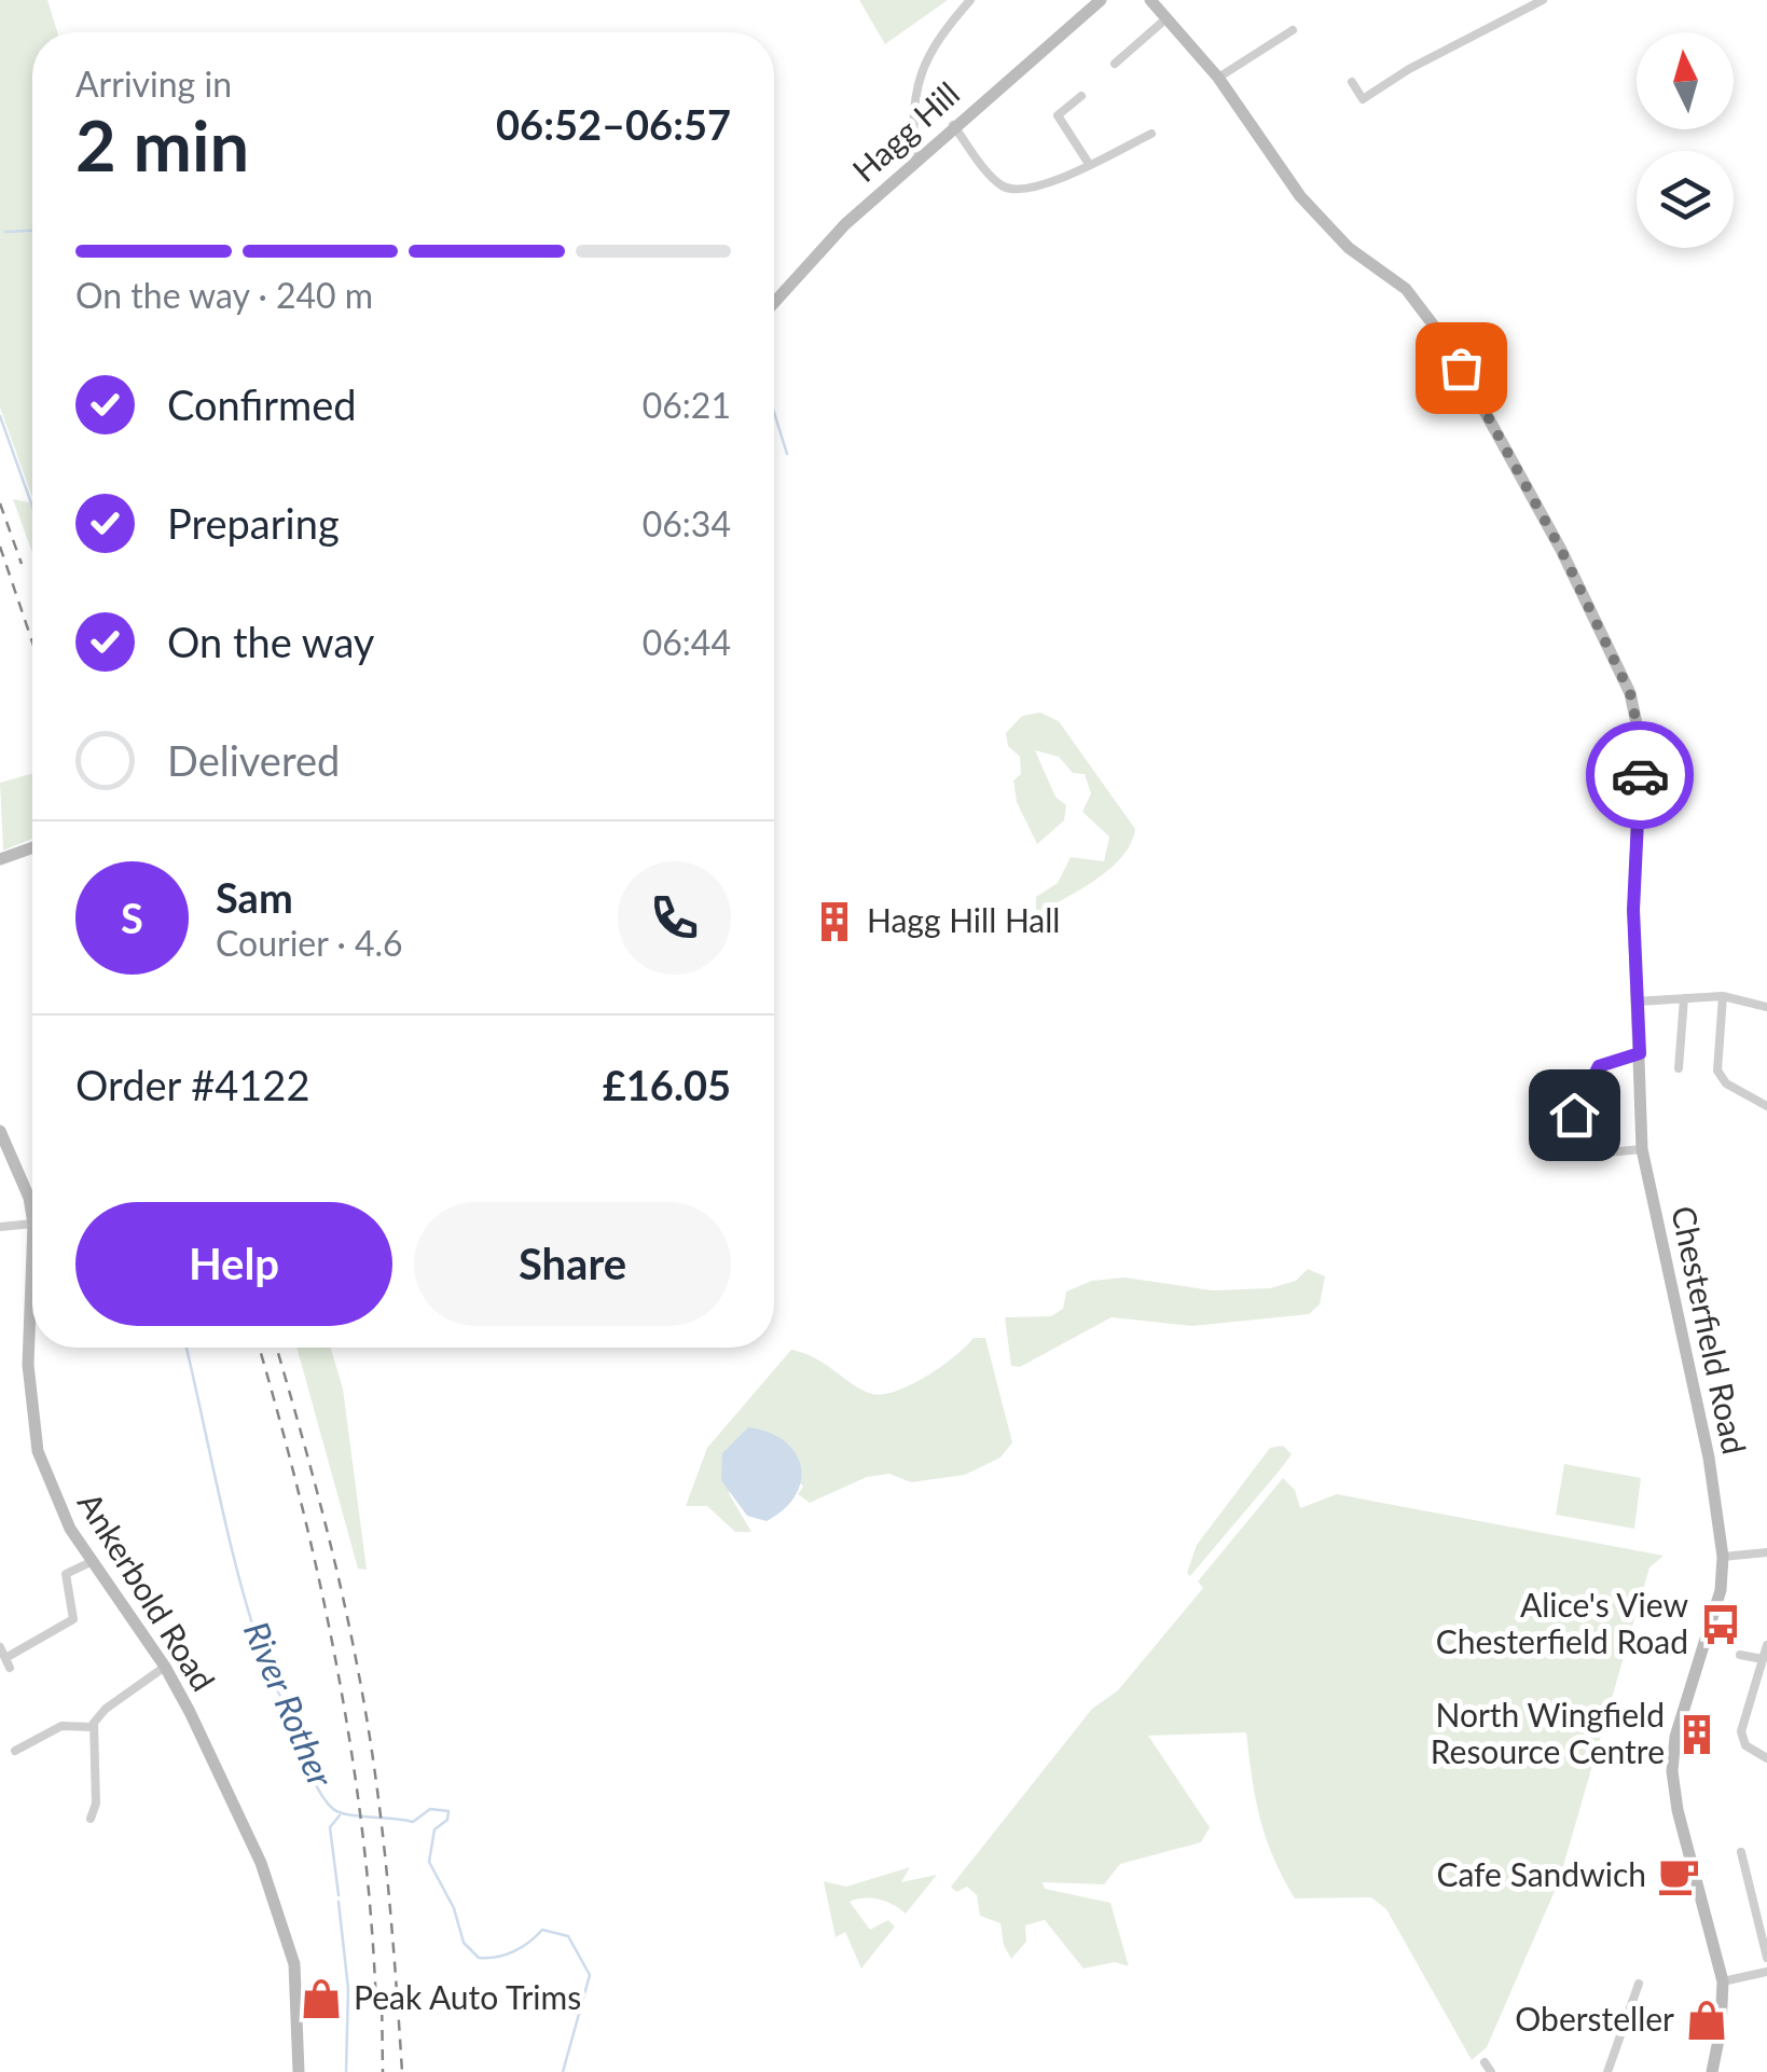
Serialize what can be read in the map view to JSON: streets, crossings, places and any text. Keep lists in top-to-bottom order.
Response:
{
  "streets": {
    "main road": ["Hagg Hill", "Chesterfield Road", "Ankerbold Road"]
  },
  "water": ["River Rother"],
  "places": {
    "building": ["Hagg Hill Hall", "North Wingfield Resource Centre"],
    "bus stop": ["Alice's View Chesterfield Road"],
    "cafe": ["Cafe Sandwich"],
    "shop": ["Peak Auto Trims", "Obersteller"]
  },
  "north": "top",
  "page": {
    "heading": ["2 min", "Arriving in", "06:52–06:57"],
    "panel": [
      "Sam",
      "Courier · 4.6",
      "Order #4122",
      "£16.05"
    ],
    "bar": "On the way · 240 m",
    "list": [
      ["Confirmed", "06:21"],
      ["Preparing", "06:34"],
      ["On the way", "06:44"],
      "Delivered"
    ],
    "round": "S",
    "buttons": ["Help", "Share"]
  }
}
